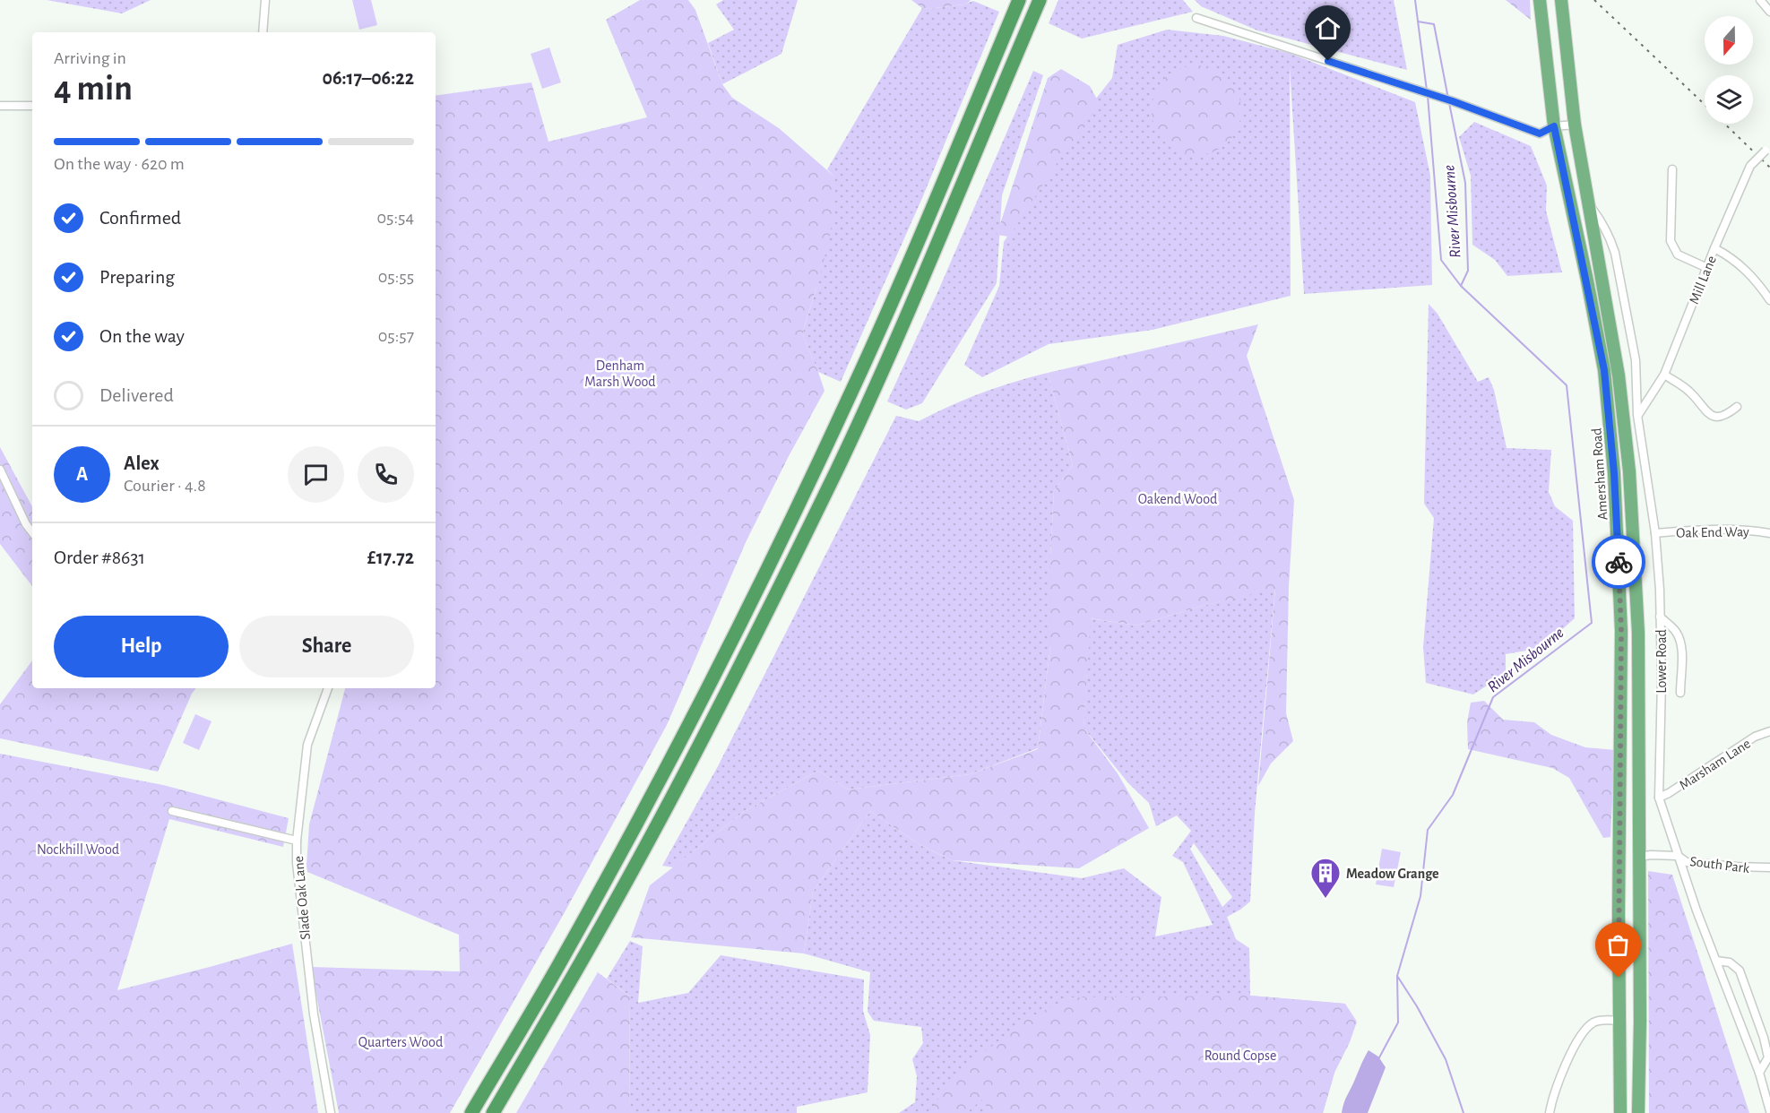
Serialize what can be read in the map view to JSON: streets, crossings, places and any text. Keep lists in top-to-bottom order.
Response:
{
  "streets": {
    "highway": ["Amersham Road"],
    "street": [
      "Mill Lane",
      "Oak End Way",
      "Lower Road",
      "Marsham Lane",
      "South Park",
      "Slade Oak Lane"
    ]
  },
  "crossings": [
    ["Mill Lane", "Lower Road"],
    ["Oak End Way", "Lower Road"],
    ["Lower Road", "Marsham Lane"],
    ["Lower Road", "South Park"]
  ],
  "water": ["River Misbourne"],
  "parks": [
    "Denham Marsh Wood",
    "Oakend Wood",
    "Nockhill Wood",
    "Quarters Wood",
    "Round Copse"
  ],
  "places": {
    "building": ["Meadow Grange"]
  },
  "north": "bottom",
  "page": {
    "heading": ["4 min", "Arriving in", "06:17–06:22"],
    "panel": [
      "Alex",
      "Courier · 4.8",
      "Order #8631",
      "£17.72"
    ],
    "bar": "On the way · 620 m",
    "list": [
      ["Confirmed", "05:54"],
      ["Preparing", "05:55"],
      ["On the way", "05:57"],
      "Delivered"
    ],
    "round": "A",
    "buttons": ["Help", "Share"]
  }
}
